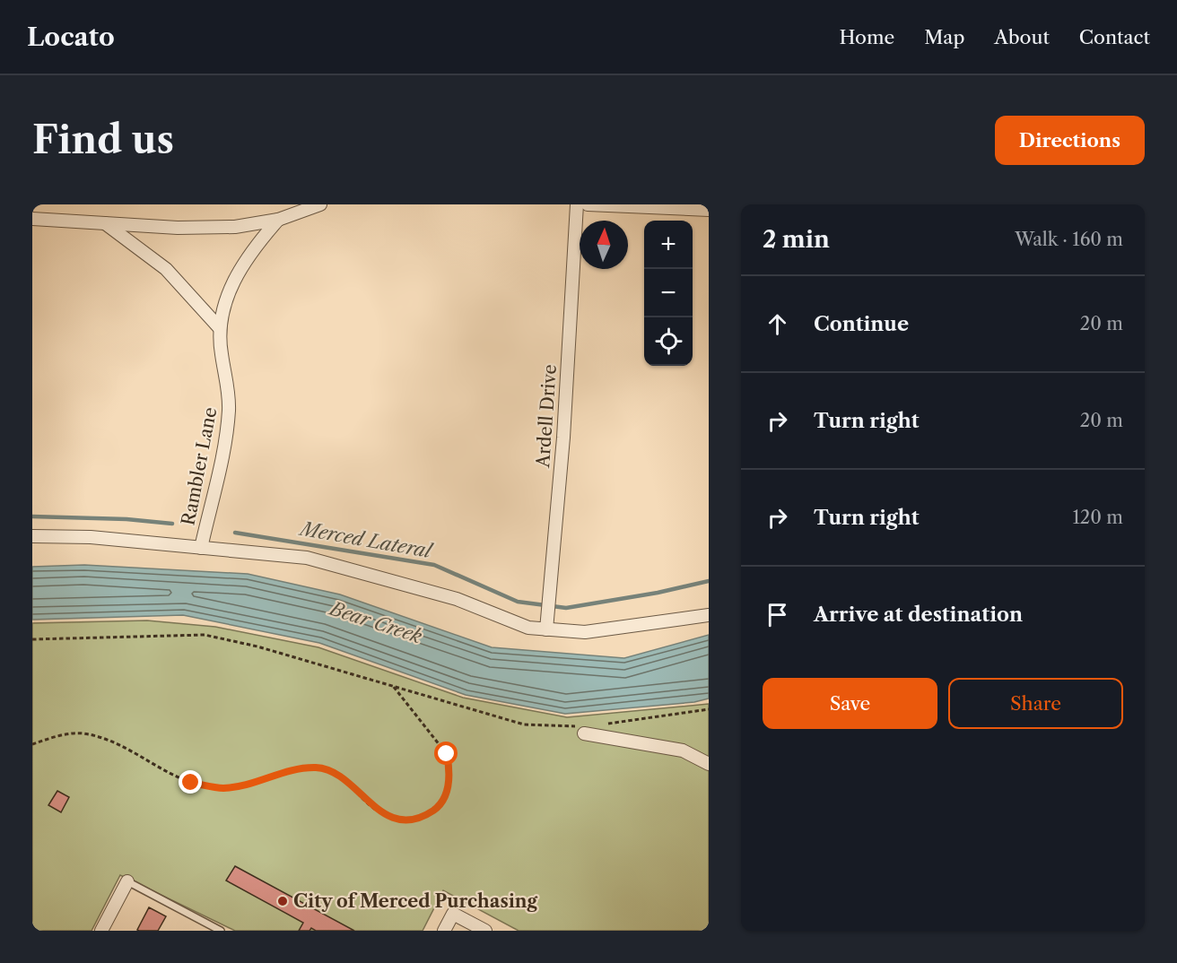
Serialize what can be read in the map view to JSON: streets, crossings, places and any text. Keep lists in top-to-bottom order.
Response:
{
  "streets": {
    "street": ["Ardell Drive", "Rambler Lane"]
  },
  "water": ["Merced Lateral", "Bear Creek"],
  "places": ["City of Merced Purchasing"],
  "north": "top",
  "page": {
    "header": "Locato",
    "nav": [
      "Home",
      "Map",
      "About",
      "Contact"
    ],
    "buttons": [
      "Directions",
      ["Save", "Share"]
    ],
    "title": "Find us",
    "heading": ["2 min", "Walk · 160 m"],
    "map_buttons": ["+", "−"],
    "list": [
      ["Continue", "20 m"],
      ["Turn right", "20 m"],
      ["Turn right", "120 m"],
      "Arrive at destination"
    ]
  }
}
